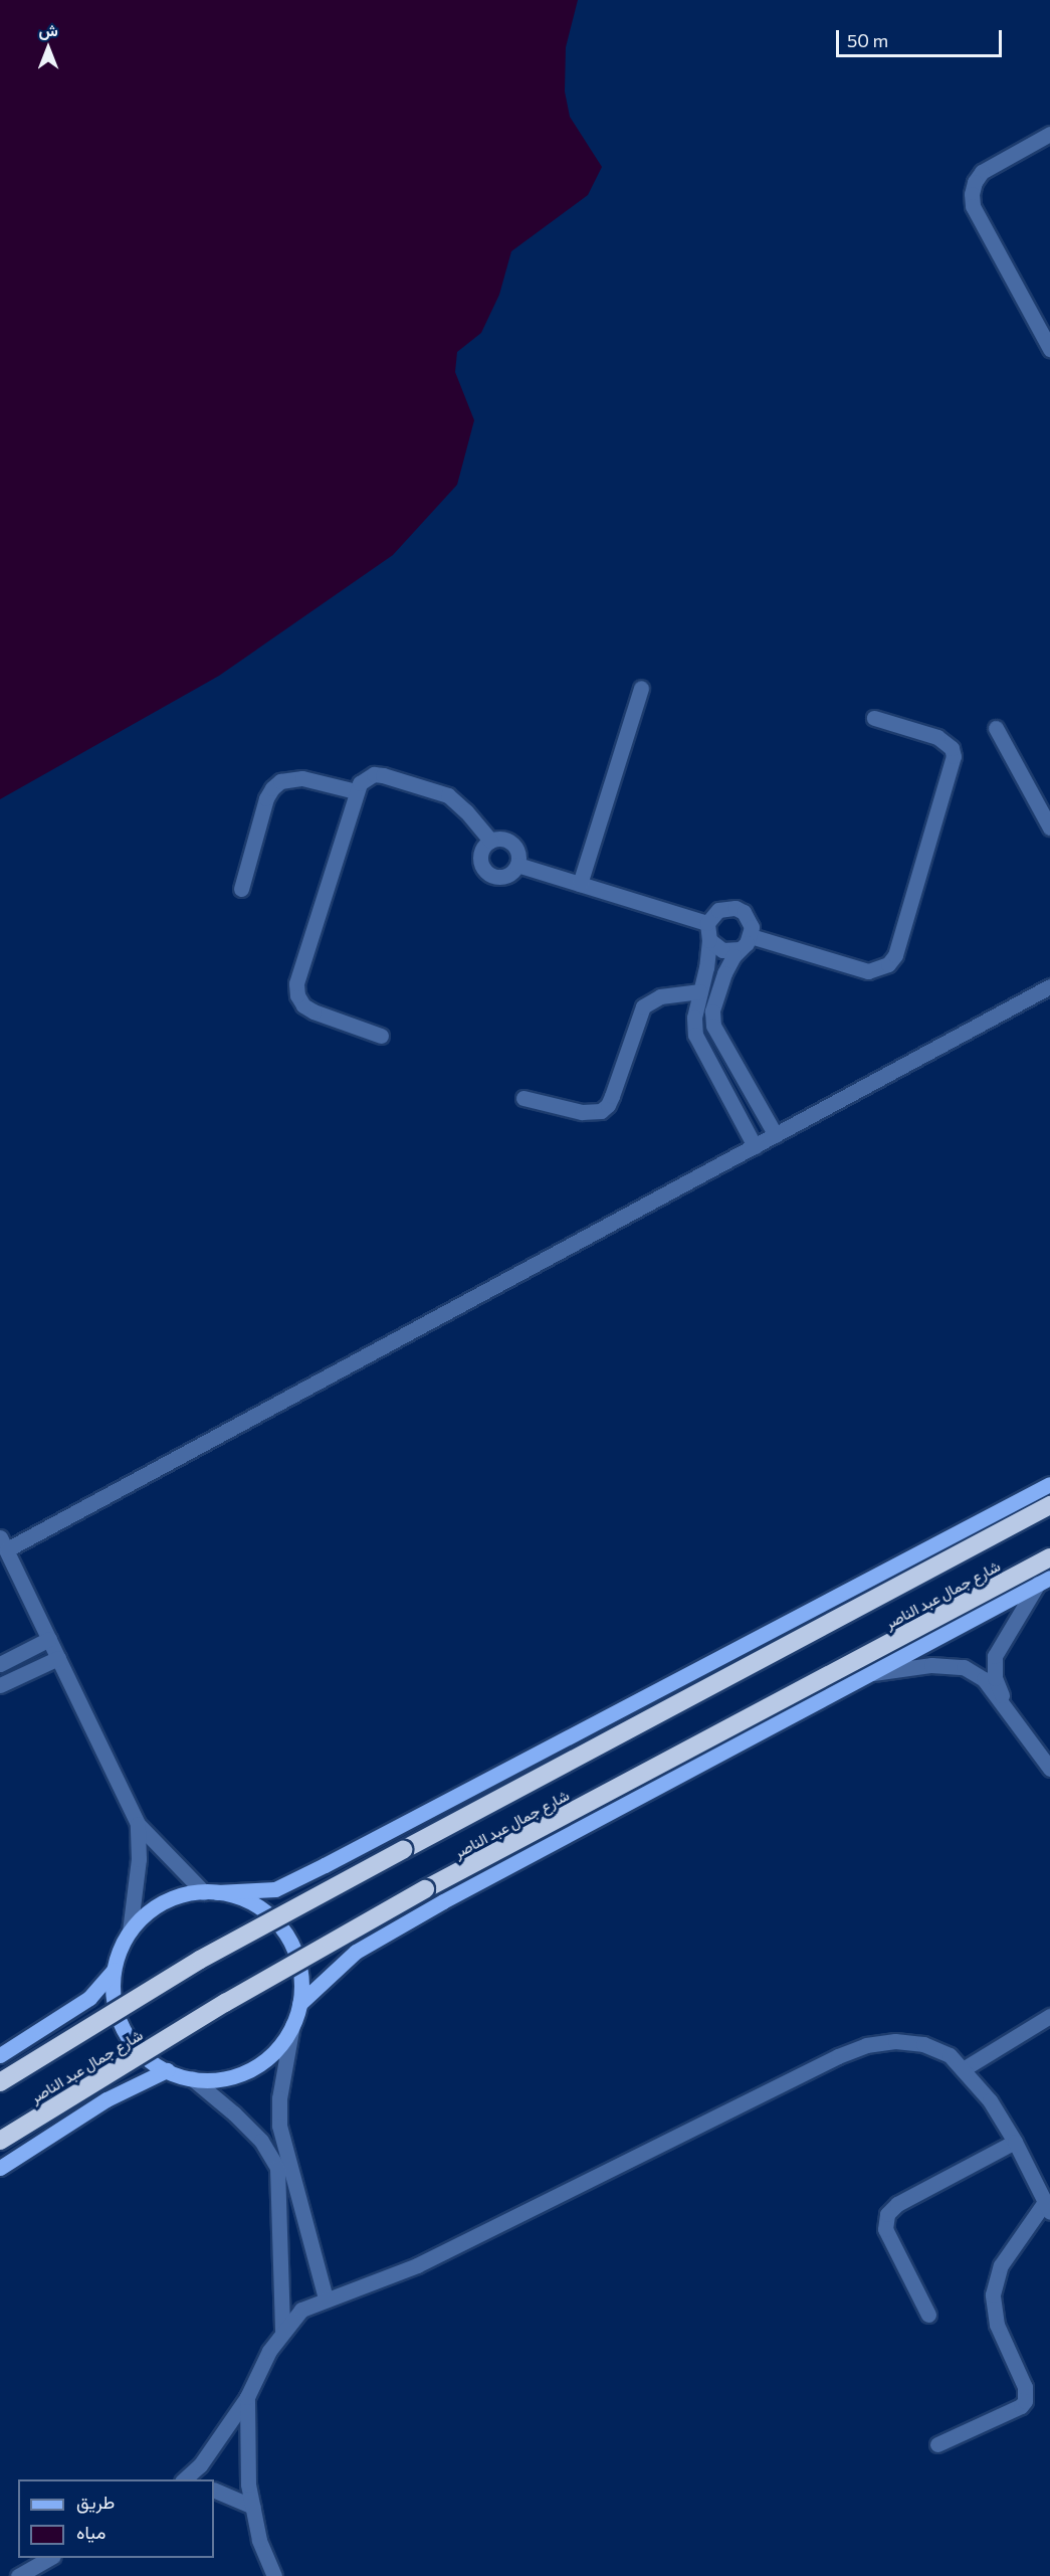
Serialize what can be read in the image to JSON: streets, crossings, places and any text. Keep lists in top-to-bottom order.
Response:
{
  "streets": {
    "highway": ["شارع جمال عبد الناصر"]
  },
  "legend": ["طريق", "مياه"],
  "scale_bar": "50 m",
  "north": "top"
}
